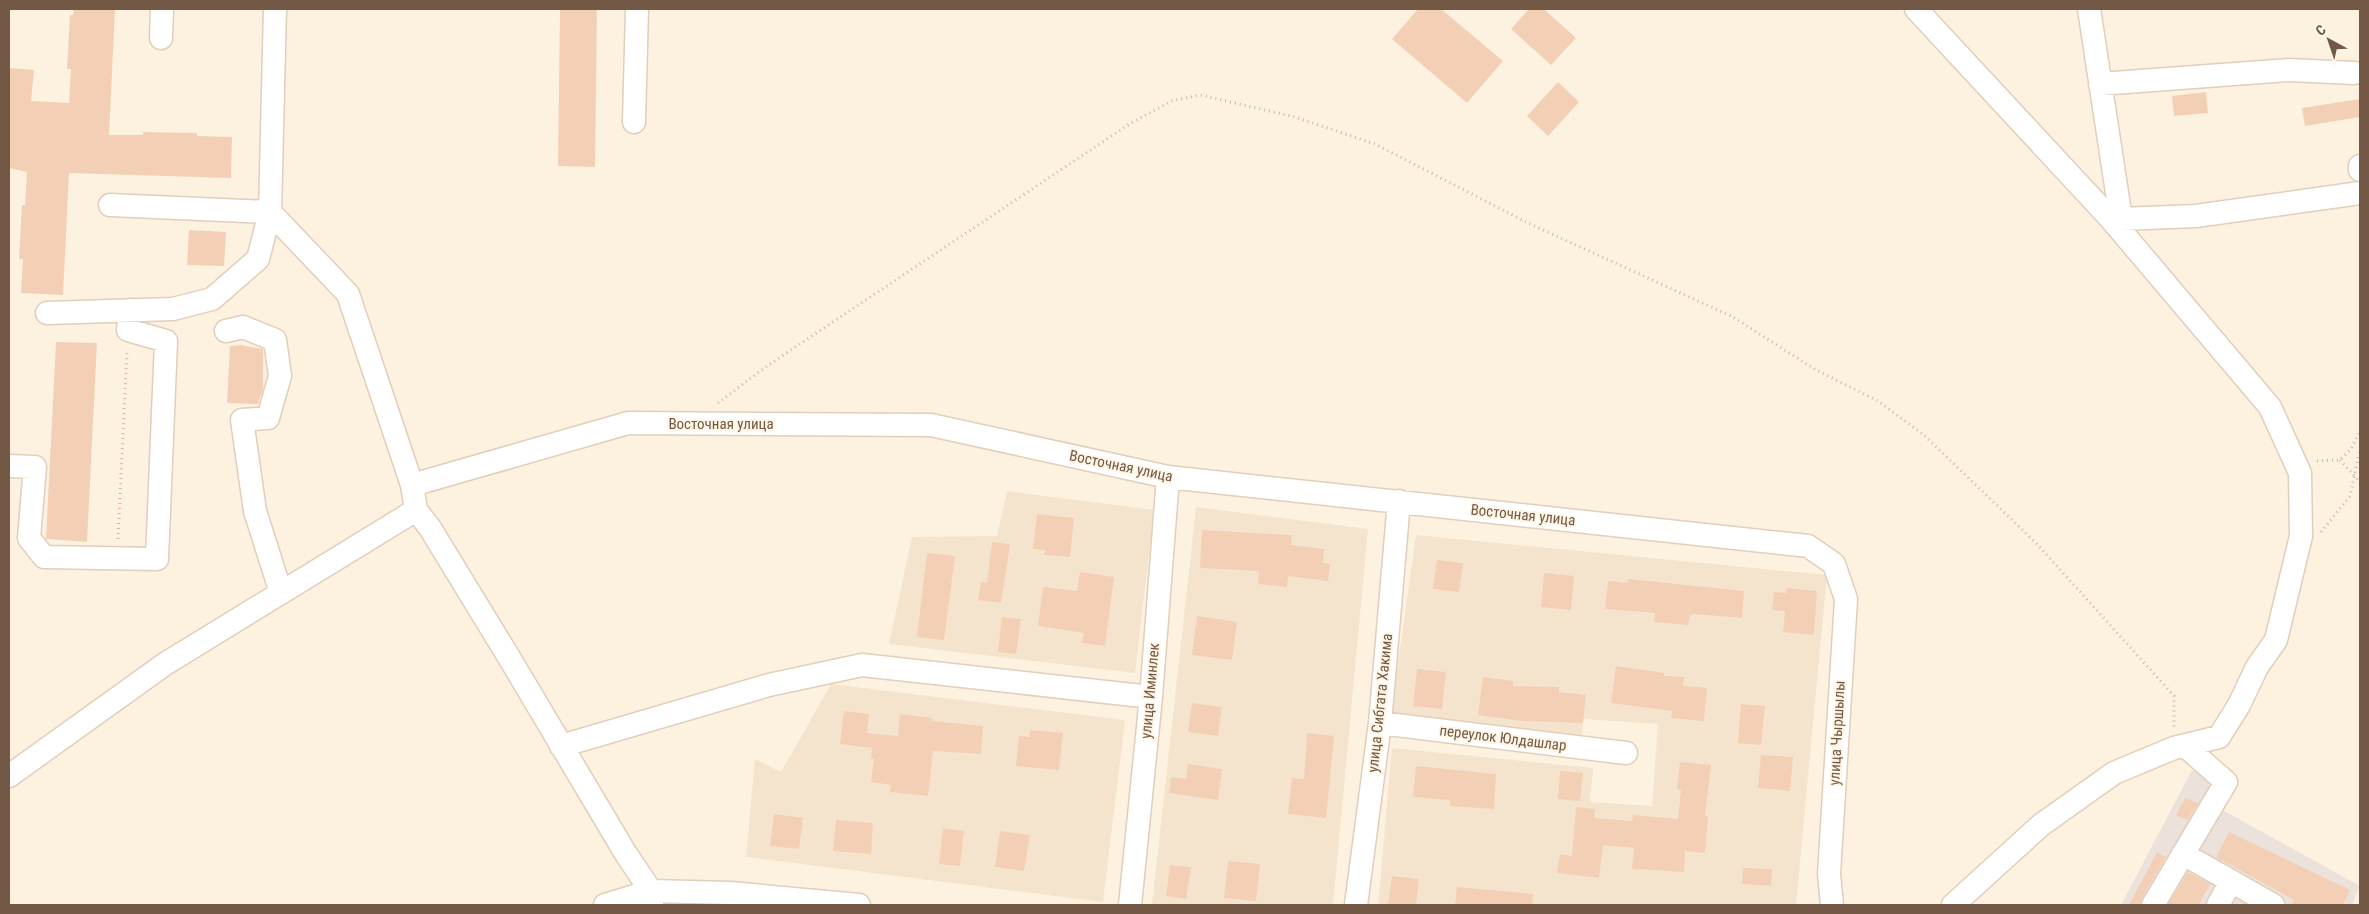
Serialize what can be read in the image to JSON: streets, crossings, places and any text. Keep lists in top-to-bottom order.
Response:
{
  "streets": {
    "street": [
      "Восточная улица",
      "улица Иминлек",
      "улица Сибгата Хакима",
      "улица Чыршылы",
      "переулок Юлдашлар"
    ]
  },
  "crossings": [
    ["Восточная улица", "улица Иминлек"],
    ["Восточная улица", "улица Сибгата Хакима"],
    ["Восточная улица", "улица Чыршылы"],
    ["улица Сибгата Хакима", "переулок Юлдашлар"]
  ],
  "north": "top left"
}
